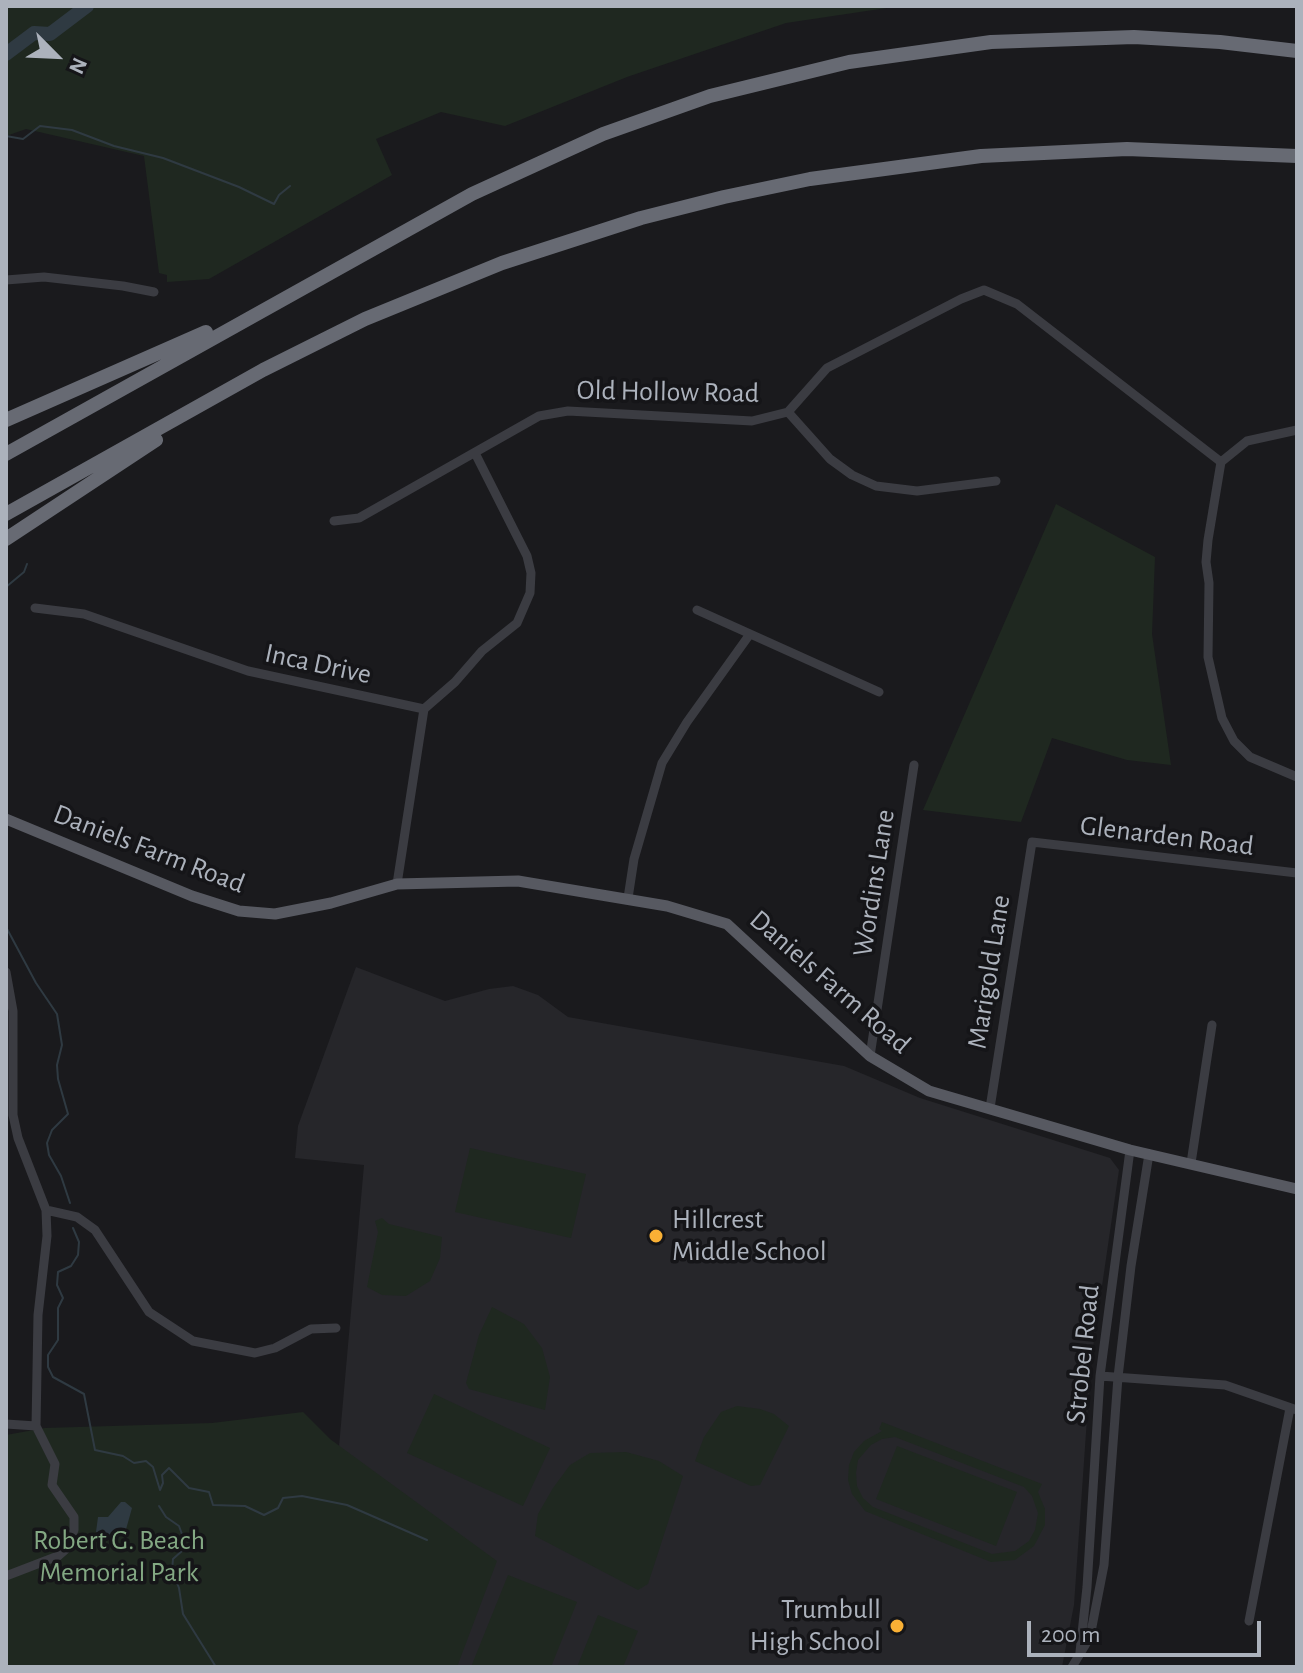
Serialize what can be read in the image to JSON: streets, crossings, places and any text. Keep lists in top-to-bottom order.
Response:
{
  "streets": {
    "main road": ["Daniels Farm Road"],
    "street": [
      "Old Hollow Road",
      "Inca Drive",
      "Glenarden Road",
      "Wordins Lane",
      "Marigold Lane",
      "Strobel Road"
    ]
  },
  "crossings": [
    ["Glenarden Road", "Marigold Lane"],
    ["Daniels Farm Road", "Wordins Lane"],
    ["Daniels Farm Road", "Marigold Lane"],
    ["Daniels Farm Road", "Strobel Road"]
  ],
  "parks": ["Robert G. Beach Memorial Park"],
  "places": ["Hillcrest Middle School", "Trumbull High School"],
  "scale_bar": "200 m",
  "north": "bottom right"
}
